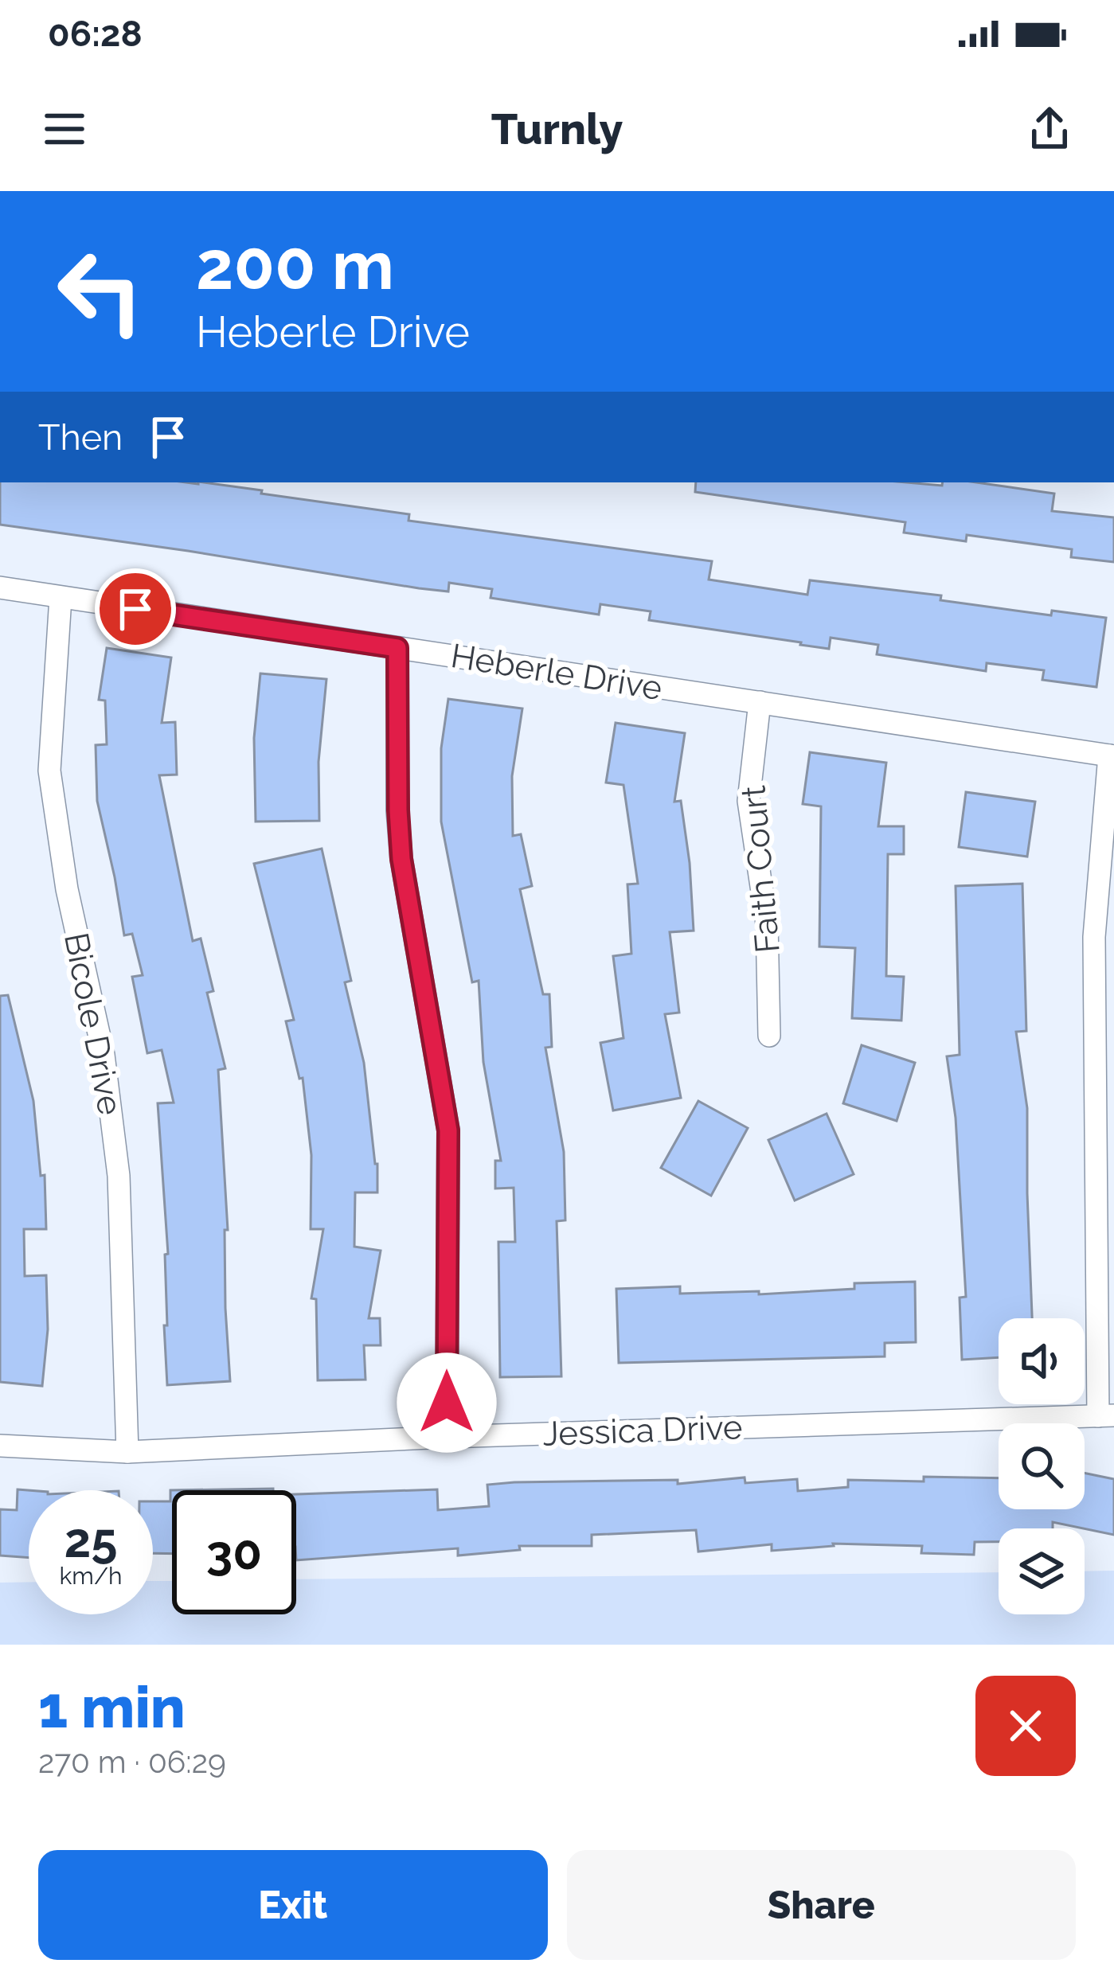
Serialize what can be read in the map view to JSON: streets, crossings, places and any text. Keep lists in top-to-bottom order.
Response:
{
  "streets": {
    "street": [
      "Heberle Drive",
      "Faith Court",
      "Bicole Drive",
      "Jessica Drive"
    ]
  },
  "crossings": [
    ["Heberle Drive", "Faith Court"],
    ["Heberle Drive", "Bicole Drive"],
    ["Bicole Drive", "Jessica Drive"]
  ],
  "page": {
    "status": "06:28",
    "header": "Turnly",
    "turn": ["200 m", "Heberle Drive"],
    "then": "Then",
    "speed": "25 km/h",
    "limit": "30",
    "heading": ["1 min", "270 m · 06:29"],
    "buttons": ["Exit", "Share"]
  }
}
